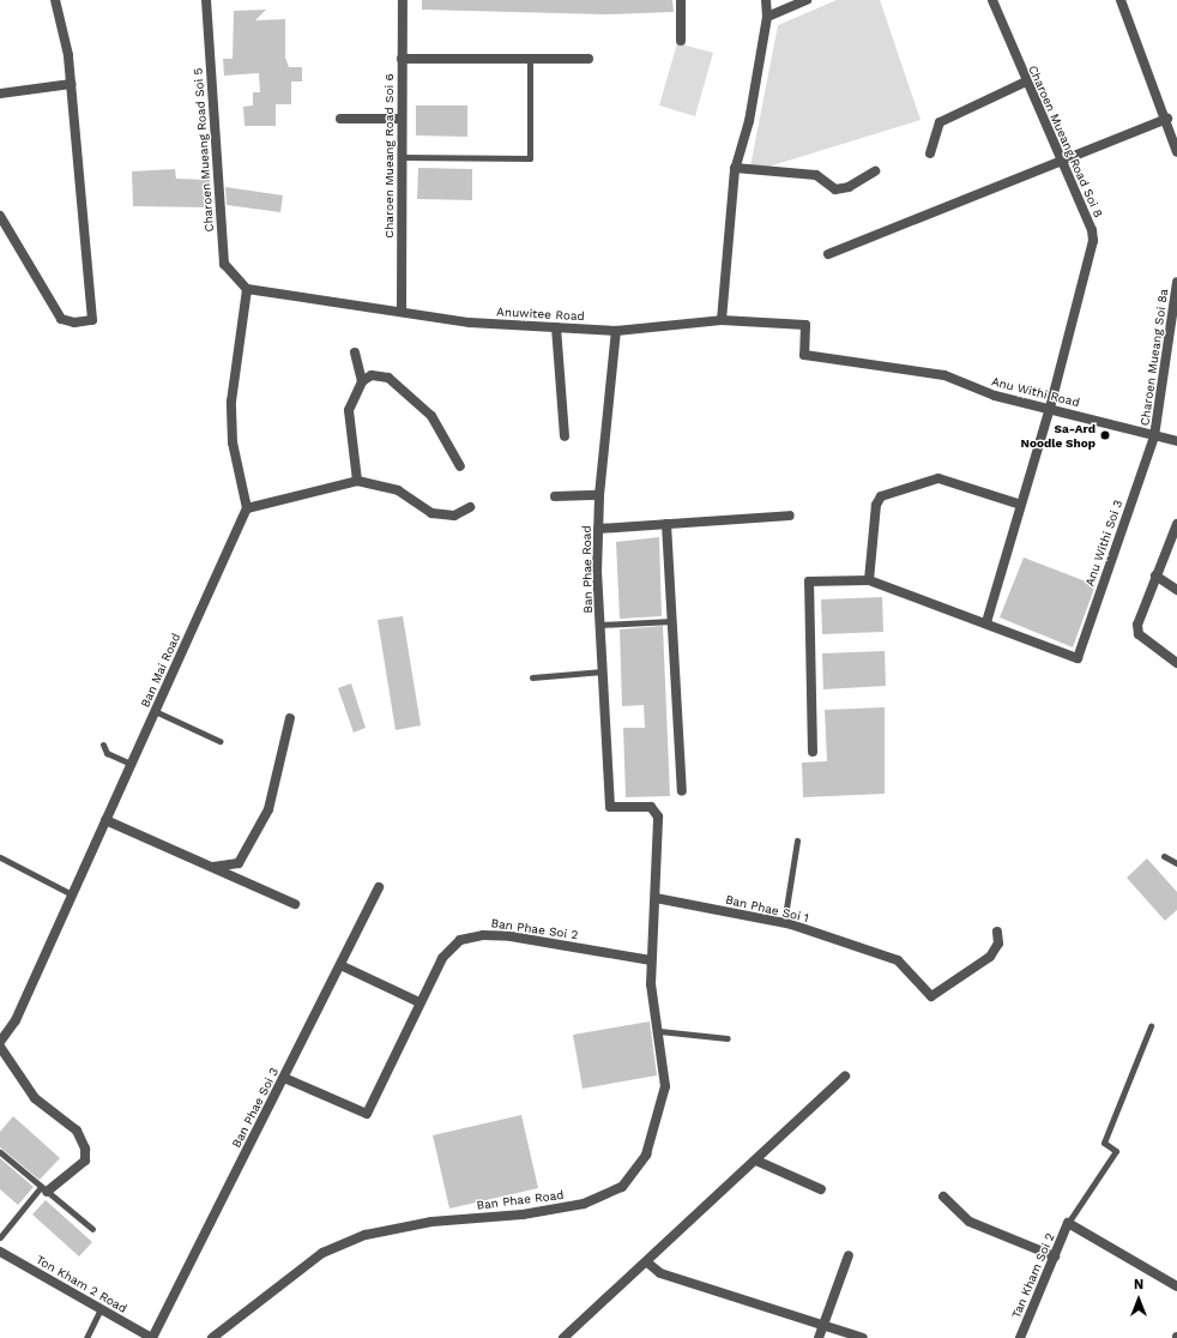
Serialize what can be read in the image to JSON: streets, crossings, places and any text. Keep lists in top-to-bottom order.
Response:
{
  "streets": {
    "street": [
      "Charoen Mueang Road Soi 8",
      "Charoen Mueang Road Soi 5",
      "Charoen Mueang Road Soi 6",
      "Anuwitee Road",
      "Charoen Mueang Soi 8a",
      "Anu Withi Road",
      "Anu Withi Soi 3",
      "Ban Phae Road",
      "Ban Mai Road",
      "Ban Phae Soi 1",
      "Ban Phae Soi 2",
      "Ban Phae Soi 3",
      "Tan Kham Soi 2",
      "Ton Kham 2 Road"
    ]
  },
  "crossings": [
    ["Charoen Mueang Road Soi 8", "Anu Withi Road"],
    ["Charoen Mueang Road Soi 8", "Anu Withi Soi 3"],
    ["Charoen Mueang Road Soi 5", "Anuwitee Road"],
    ["Charoen Mueang Road Soi 6", "Anuwitee Road"],
    ["Anuwitee Road", "Anu Withi Road"],
    ["Anuwitee Road", "Ban Phae Road"],
    ["Charoen Mueang Soi 8a", "Anu Withi Road"],
    ["Charoen Mueang Soi 8a", "Anu Withi Soi 3"],
    ["Anu Withi Road", "Anu Withi Soi 3"],
    ["Ban Phae Road", "Ban Phae Soi 1"],
    ["Ban Phae Road", "Ban Phae Soi 2"],
    ["Ban Phae Soi 2", "Ban Phae Soi 3"],
    ["Ban Phae Soi 3", "Ton Kham 2 Road"]
  ],
  "places": ["Sa-Ard Noodle Shop"],
  "north": "top"
}
